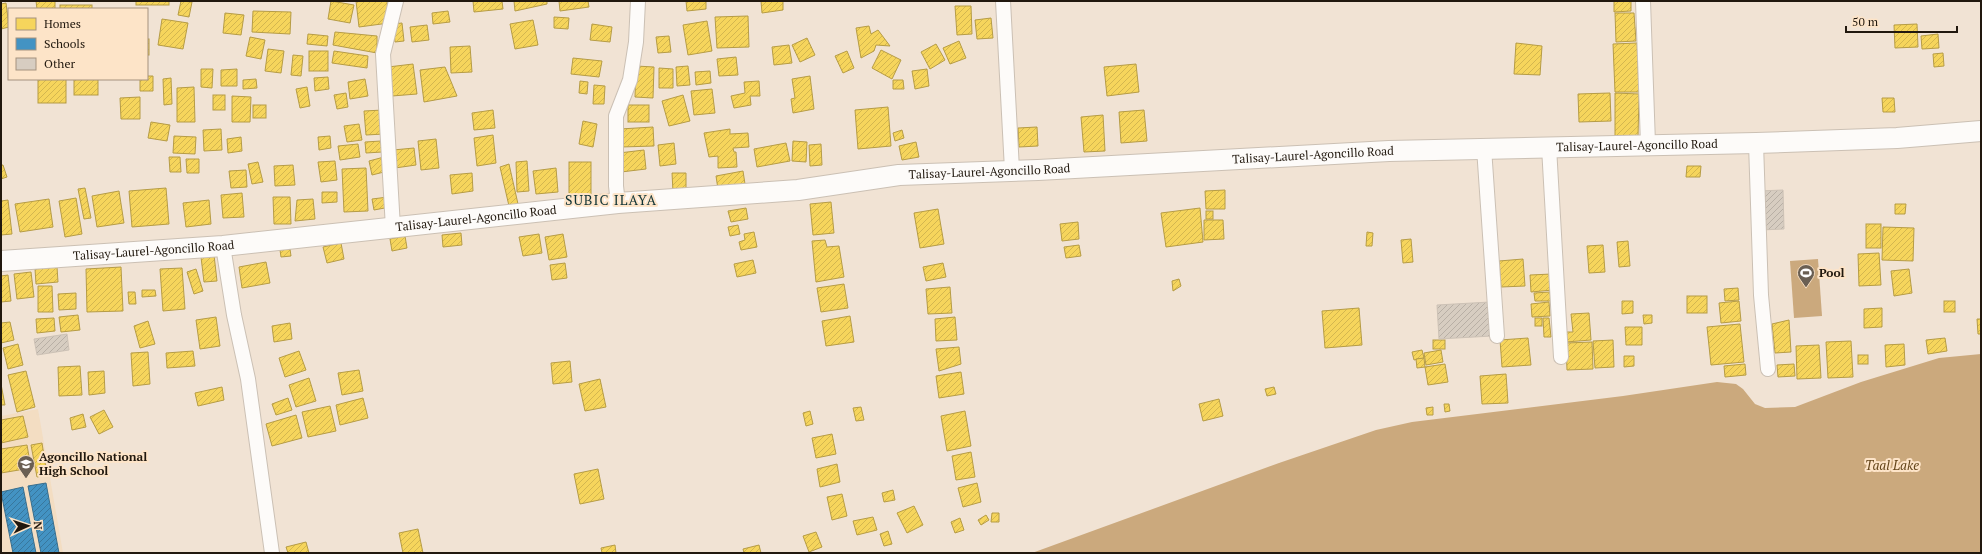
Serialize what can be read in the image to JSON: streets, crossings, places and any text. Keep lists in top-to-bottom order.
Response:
{
  "streets": {
    "main road": ["Talisay-Laurel-Agoncillo Road"]
  },
  "districts": ["SUBIC ILAYA"],
  "water": ["Taal Lake"],
  "places": {
    "sports": ["Pool"],
    "school or university": ["Agoncillo National High School"]
  },
  "legend": ["Homes", "Schools", "Other"],
  "scale_bar": "50 m",
  "north": "right"
}
